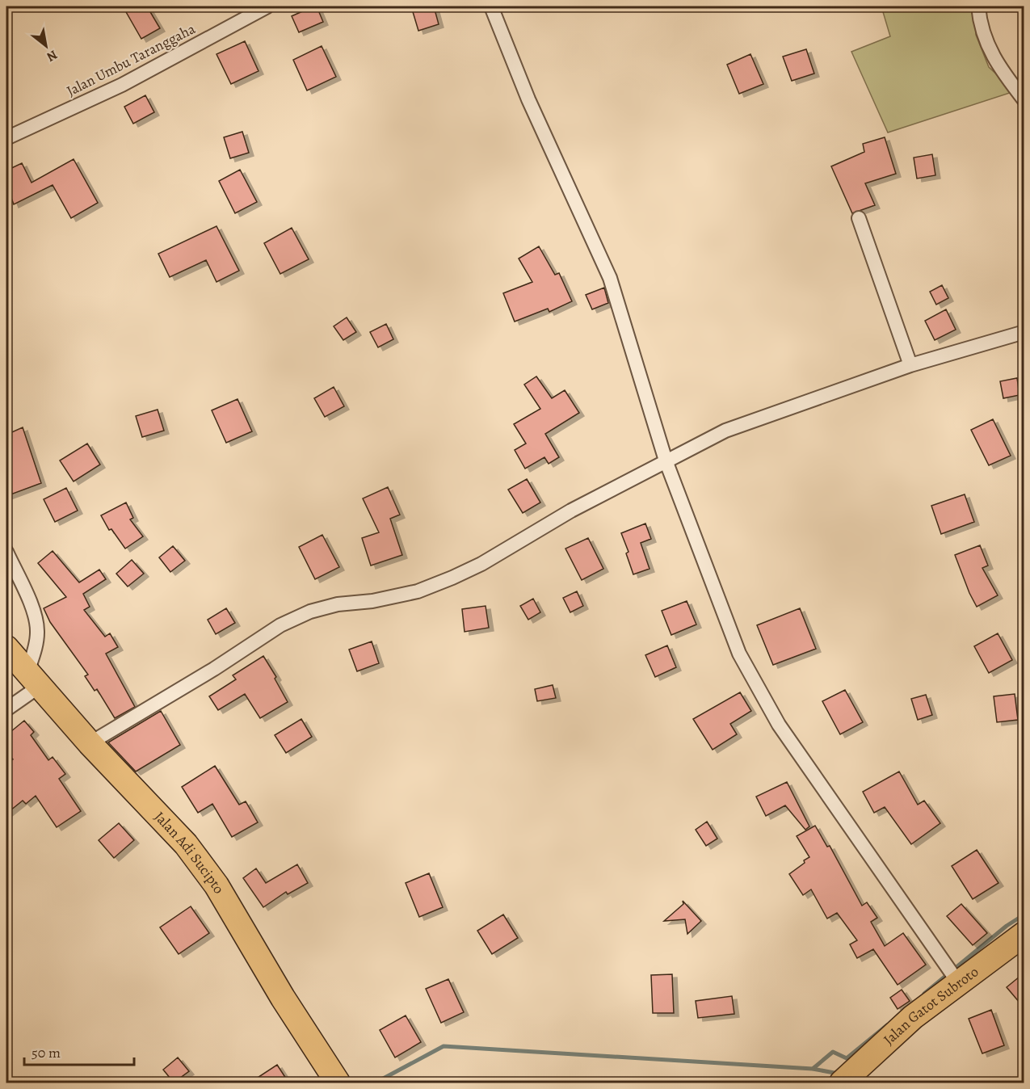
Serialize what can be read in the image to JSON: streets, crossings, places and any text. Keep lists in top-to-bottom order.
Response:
{
  "streets": {
    "highway": ["Jalan Adi Sucipto", "Jalan Gatot Subroto"],
    "street": ["Jalan Umbu Taranggaha"]
  },
  "scale_bar": "50 m",
  "north": "bottom right"
}
